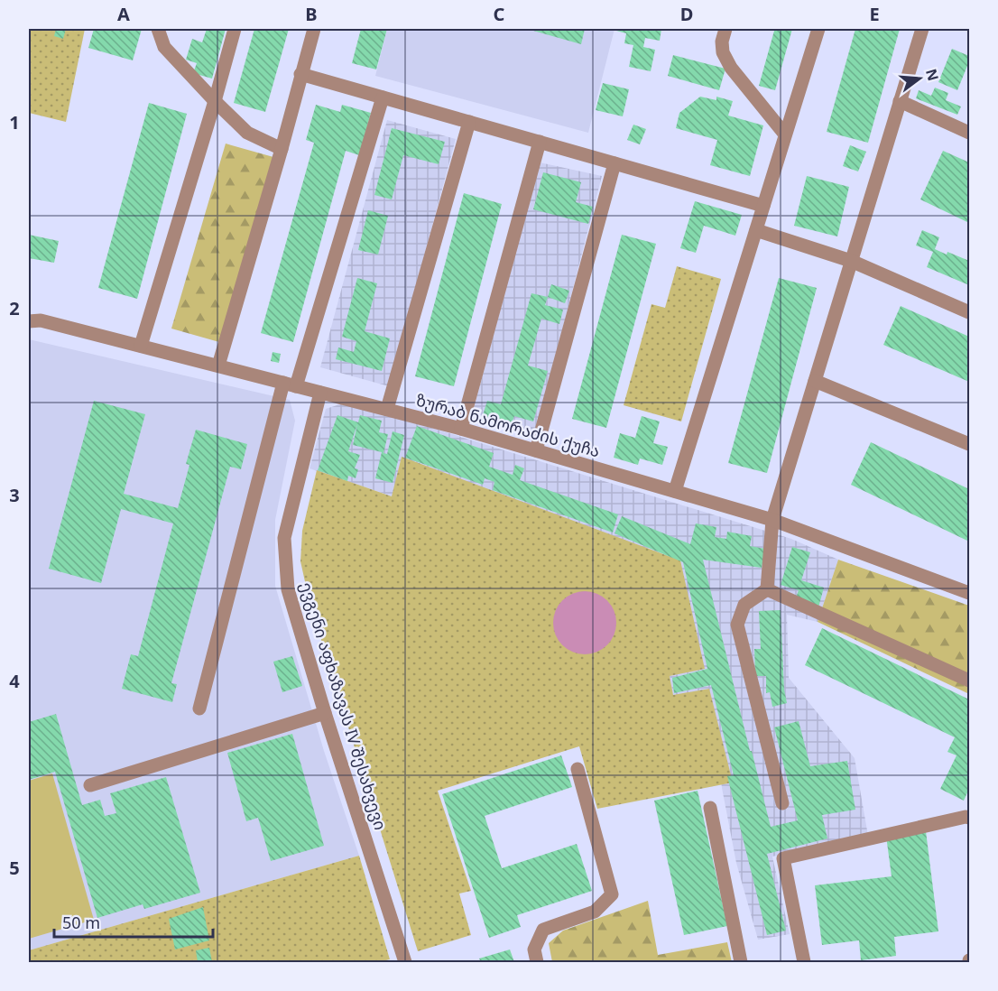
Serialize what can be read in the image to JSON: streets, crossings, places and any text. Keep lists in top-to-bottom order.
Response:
{
  "streets": {
    "street": ["ზურაბ ნამორაძის ქუჩა", "ევგენი აფხაზავას IV შესახვევი"]
  },
  "crossings": [
    ["ზურაბ ნამორაძის ქუჩა", "ევგენი აფხაზავას IV შესახვევი"]
  ],
  "scale_bar": "50 m",
  "north": "right",
  "grid": {
    "columns": [
      "A",
      "B",
      "C",
      "D",
      "E"
    ],
    "rows": [
      "1",
      "2",
      "3",
      "4",
      "5"
    ]
  }
}
